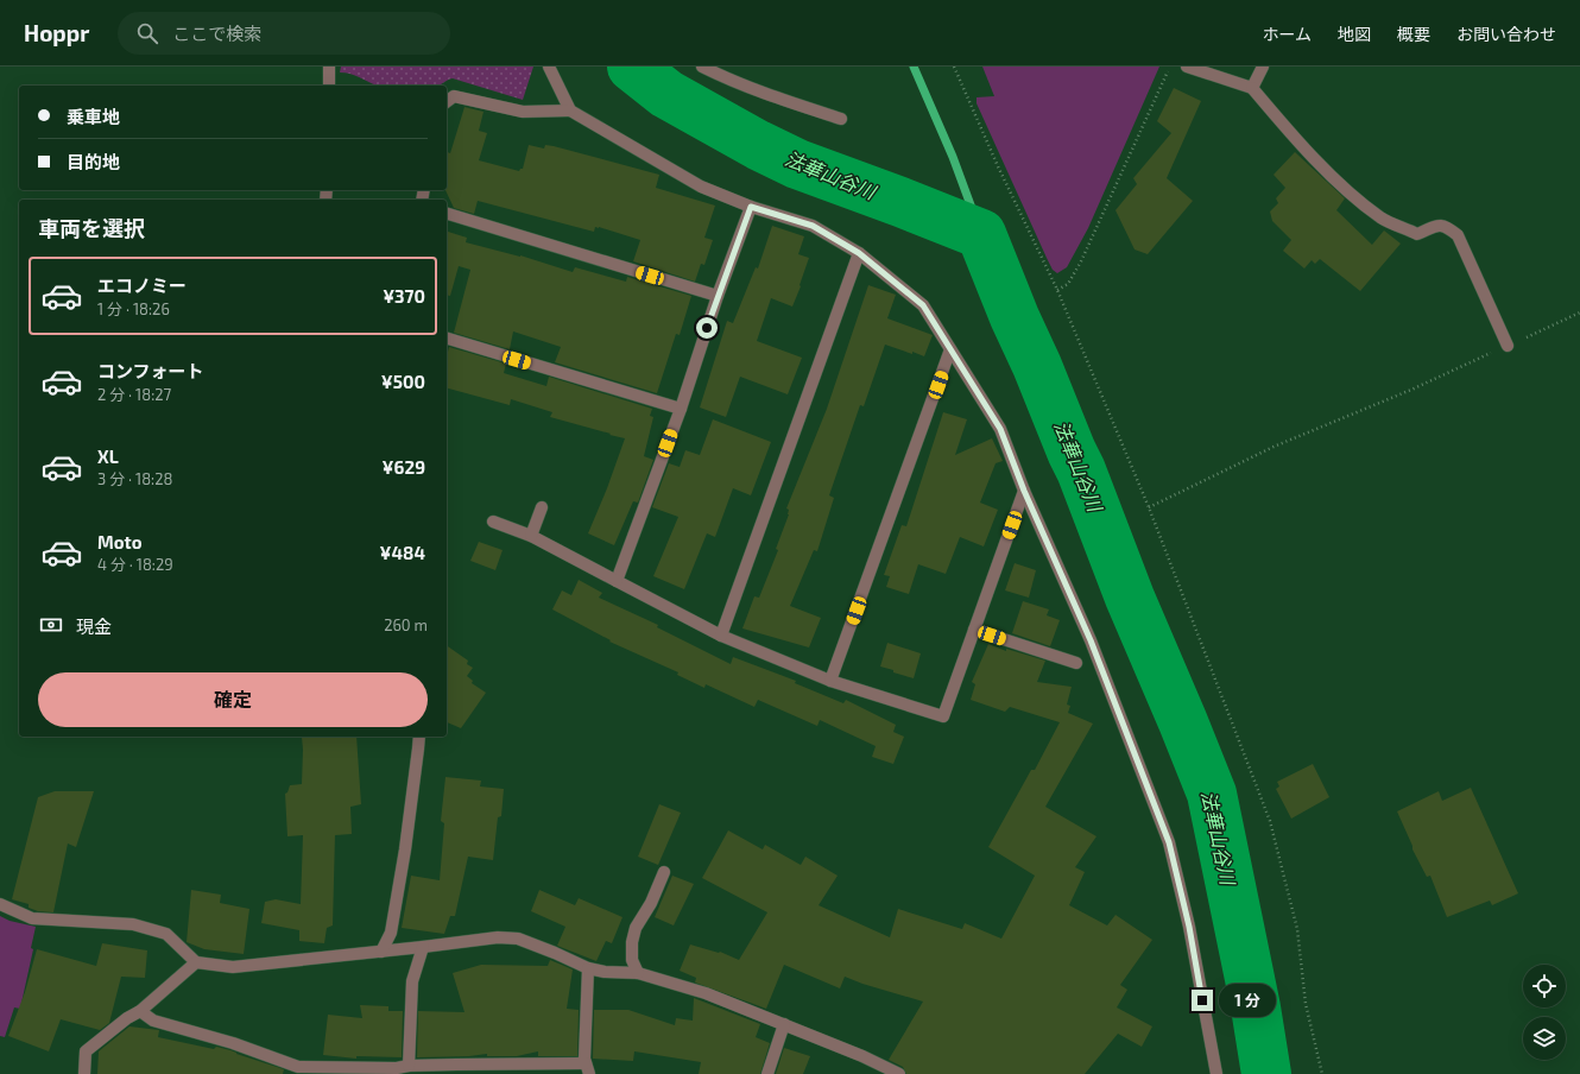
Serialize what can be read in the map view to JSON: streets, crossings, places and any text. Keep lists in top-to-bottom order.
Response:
{
  "water": ["法華山谷川"],
  "page": {
    "header": "Hoppr",
    "search": "ここで検索",
    "nav": [
      "ホーム",
      "地図",
      "概要",
      "お問い合わせ"
    ],
    "banner": ["乗車地", "目的地"],
    "heading": "車両を選択",
    "list": [
      {
        "name": "エコノミー",
        "note": "1 分 · 18:26",
        "value": "¥370"
      },
      {
        "name": "コンフォート",
        "note": "2 分 · 18:27",
        "value": "¥500"
      },
      {
        "name": "XL",
        "note": "3 分 · 18:28",
        "value": "¥629"
      },
      {
        "name": "Moto",
        "note": "4 分 · 18:29",
        "value": "¥484"
      }
    ],
    "pay": ["現金", "260 m"],
    "buttons": "確定",
    "bubble": "1 分"
  }
}
